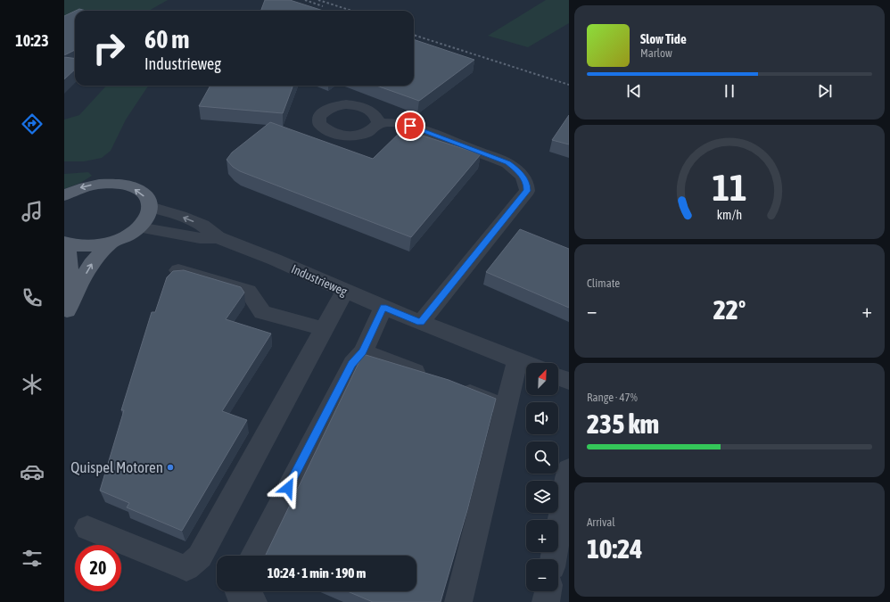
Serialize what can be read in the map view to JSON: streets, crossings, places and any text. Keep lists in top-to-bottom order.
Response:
{
  "streets": {
    "street": ["Industrieweg"]
  },
  "places": ["Quispel Motoren"],
  "north": "top right",
  "page": {
    "tabs": "10:23",
    "turn": ["60 m", "Industrieweg"],
    "song": ["Slow Tide", "Marlow"],
    "tile": [
      "Climate",
      ["Range · 47%", "235 km"],
      ["Arrival", "10:24"]
    ],
    "heat": ["−", "22°", "+"],
    "map_buttons": ["+", "−"],
    "limit": "20",
    "trip": "10:24 · 1 min · 190 m",
    "gauge": ["11", "km/h"]
  }
}
